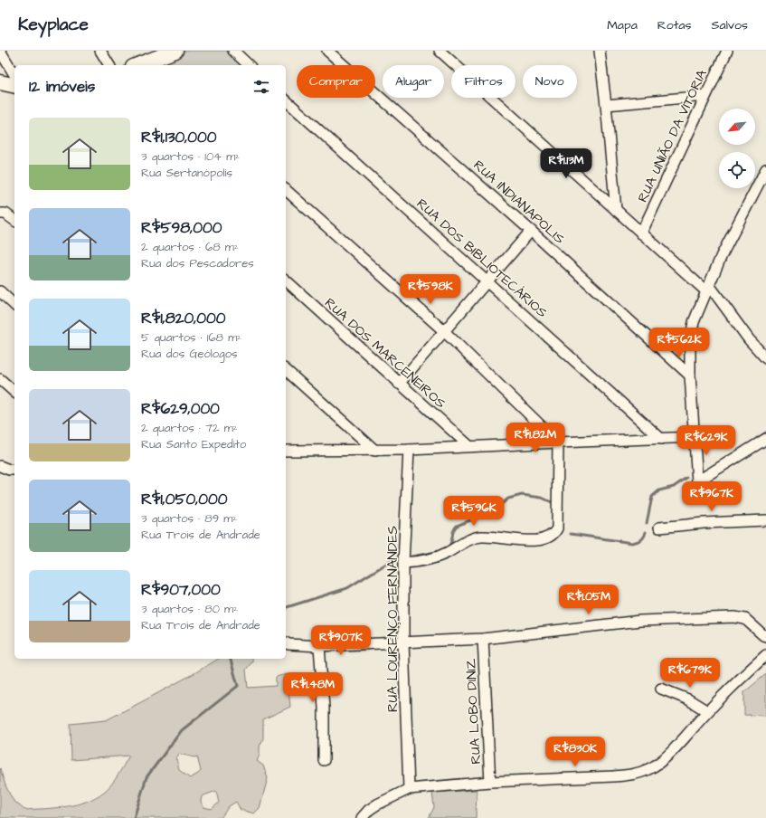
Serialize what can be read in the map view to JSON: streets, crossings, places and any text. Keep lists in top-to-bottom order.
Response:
{
  "streets": {
    "street": [
      "RUA UNIÃO DA VITÓRIA",
      "RUA INDIANAPOLIS",
      "RUA DOS BIBLIOTECÁRIOS",
      "RUA DOS MARCENEIROS",
      "RUA LOURENÇO FERNANDES",
      "RUA LOBO DINIZ"
    ]
  },
  "north": "bottom left",
  "page": {
    "header": "Keyplace",
    "nav": ["Mapa", "Rotas", "Salvos"],
    "chip": [
      "Comprar",
      "Alugar",
      "Filtros",
      "Novo"
    ],
    "heading": "12 imóveis",
    "list": [
      {
        "name": "R$1,130,000",
        "note": "3 quartos · 104 m² · Rua Sertanópolis"
      },
      {
        "name": "R$598,000",
        "note": "2 quartos · 68 m² · Rua dos Pescadores"
      },
      {
        "name": "R$1,820,000",
        "note": "5 quartos · 168 m² · Rua dos Geólogos"
      },
      {
        "name": "R$629,000",
        "note": "2 quartos · 72 m² · Rua Santo Expedito"
      },
      {
        "name": "R$1,050,000",
        "note": "3 quartos · 89 m² · Rua Trois de Andrade"
      },
      {
        "name": "R$907,000",
        "note": "3 quartos · 80 m² · Rua Trois de Andrade"
      }
    ],
    "price": [
      "R$1.13M",
      "R$598K",
      "R$562K",
      "R$1.82M",
      "R$629K",
      "R$967K",
      "R$596K",
      "R$1.05M",
      "R$907K",
      "R$679K",
      "R$1.48M",
      "R$830K"
    ]
  }
}
